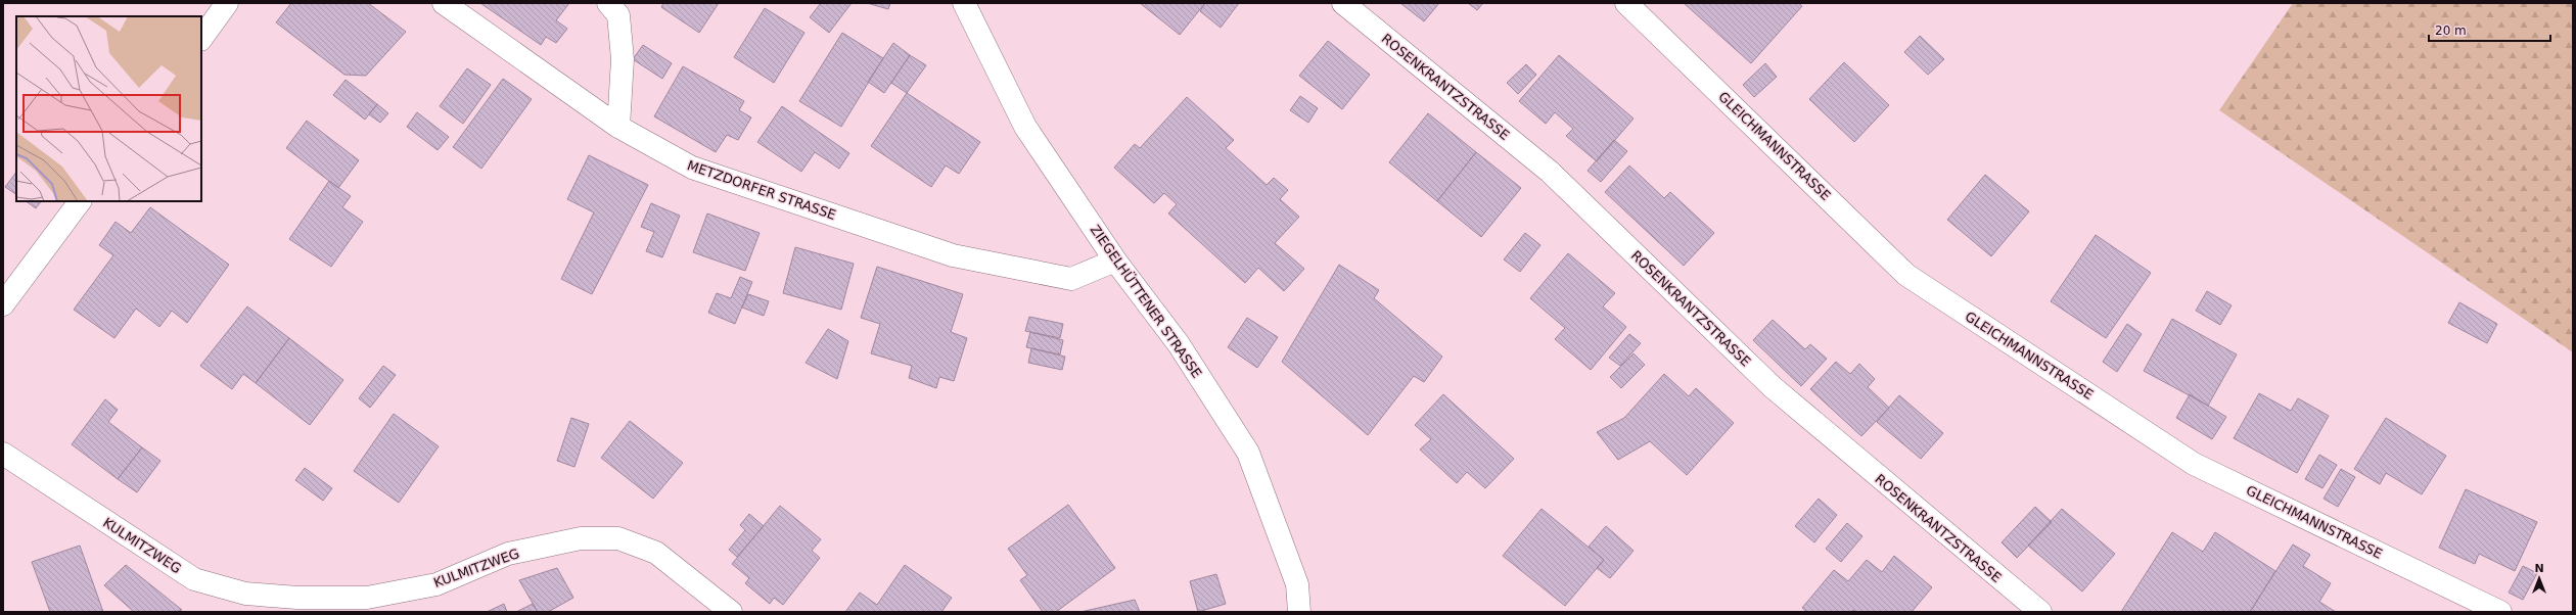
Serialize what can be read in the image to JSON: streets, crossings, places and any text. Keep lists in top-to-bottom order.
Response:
{
  "streets": {
    "street": [
      "ROSENKRANTZSTRASSE",
      "GLEICHMANNSTRASSE",
      "METZDORFER STRASSE",
      "ZIEGELHÜTTENER STRASSE",
      "KULMITZWEG"
    ]
  },
  "crossings": [
    ["METZDORFER STRASSE", "ZIEGELHÜTTENER STRASSE"]
  ],
  "scale_bar": "20 m",
  "north": "top"
}
